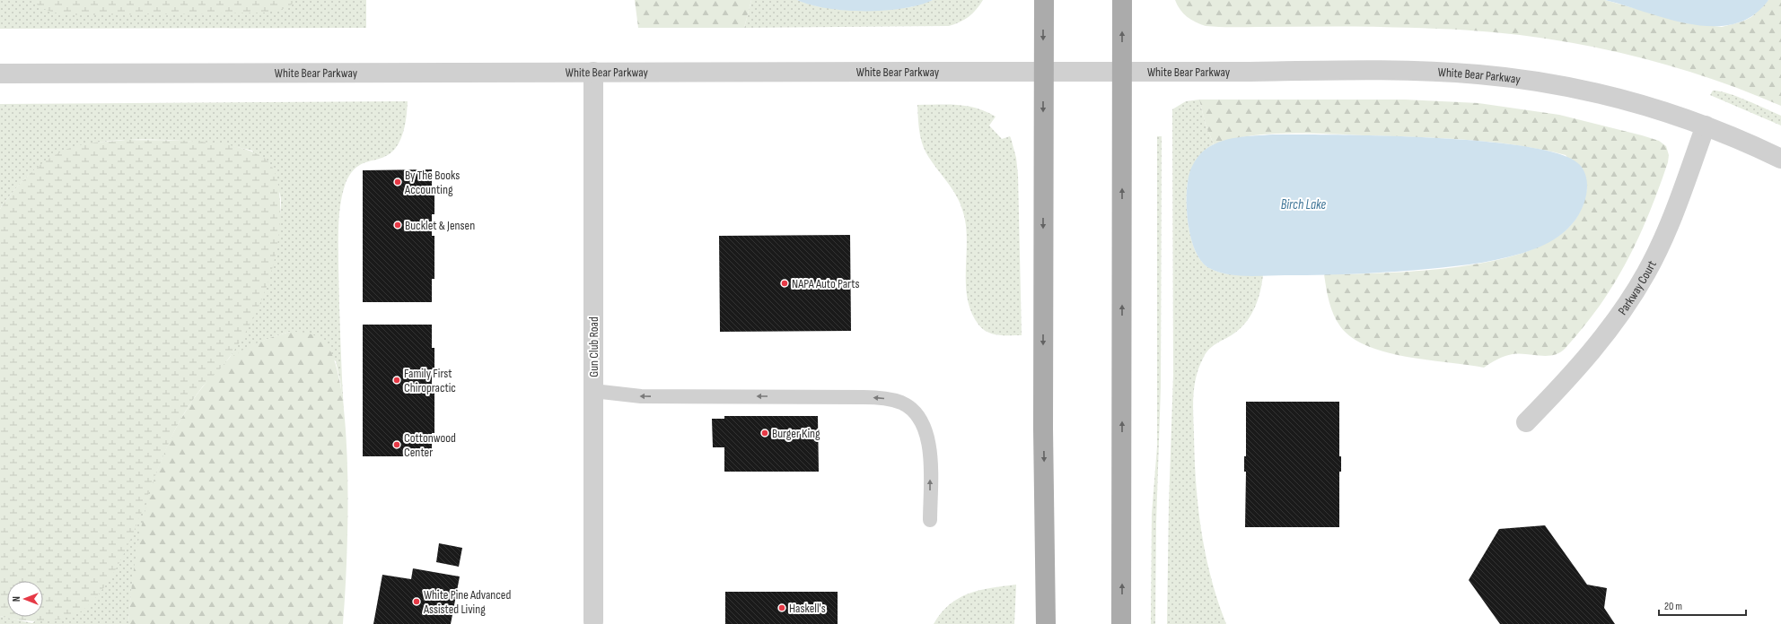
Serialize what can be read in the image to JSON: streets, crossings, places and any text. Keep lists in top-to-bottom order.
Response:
{
  "streets": {
    "street": ["White Bear Parkway", "Parkway Court", "Gun Club Road"]
  },
  "crossings": [
    ["White Bear Parkway", "Parkway Court"],
    ["White Bear Parkway", "Gun Club Road"]
  ],
  "water": ["Birch Lake"],
  "places": [
    "By The Books Accounting",
    "Bucklet & Jensen",
    "NAPA Auto Parts",
    "Family First Chiropractic",
    "Burger King",
    "Cottonwood Center",
    "White Pine Advanced Assisted Living",
    "Haskell's"
  ],
  "scale_bar": "20 m",
  "north": "left"
}
